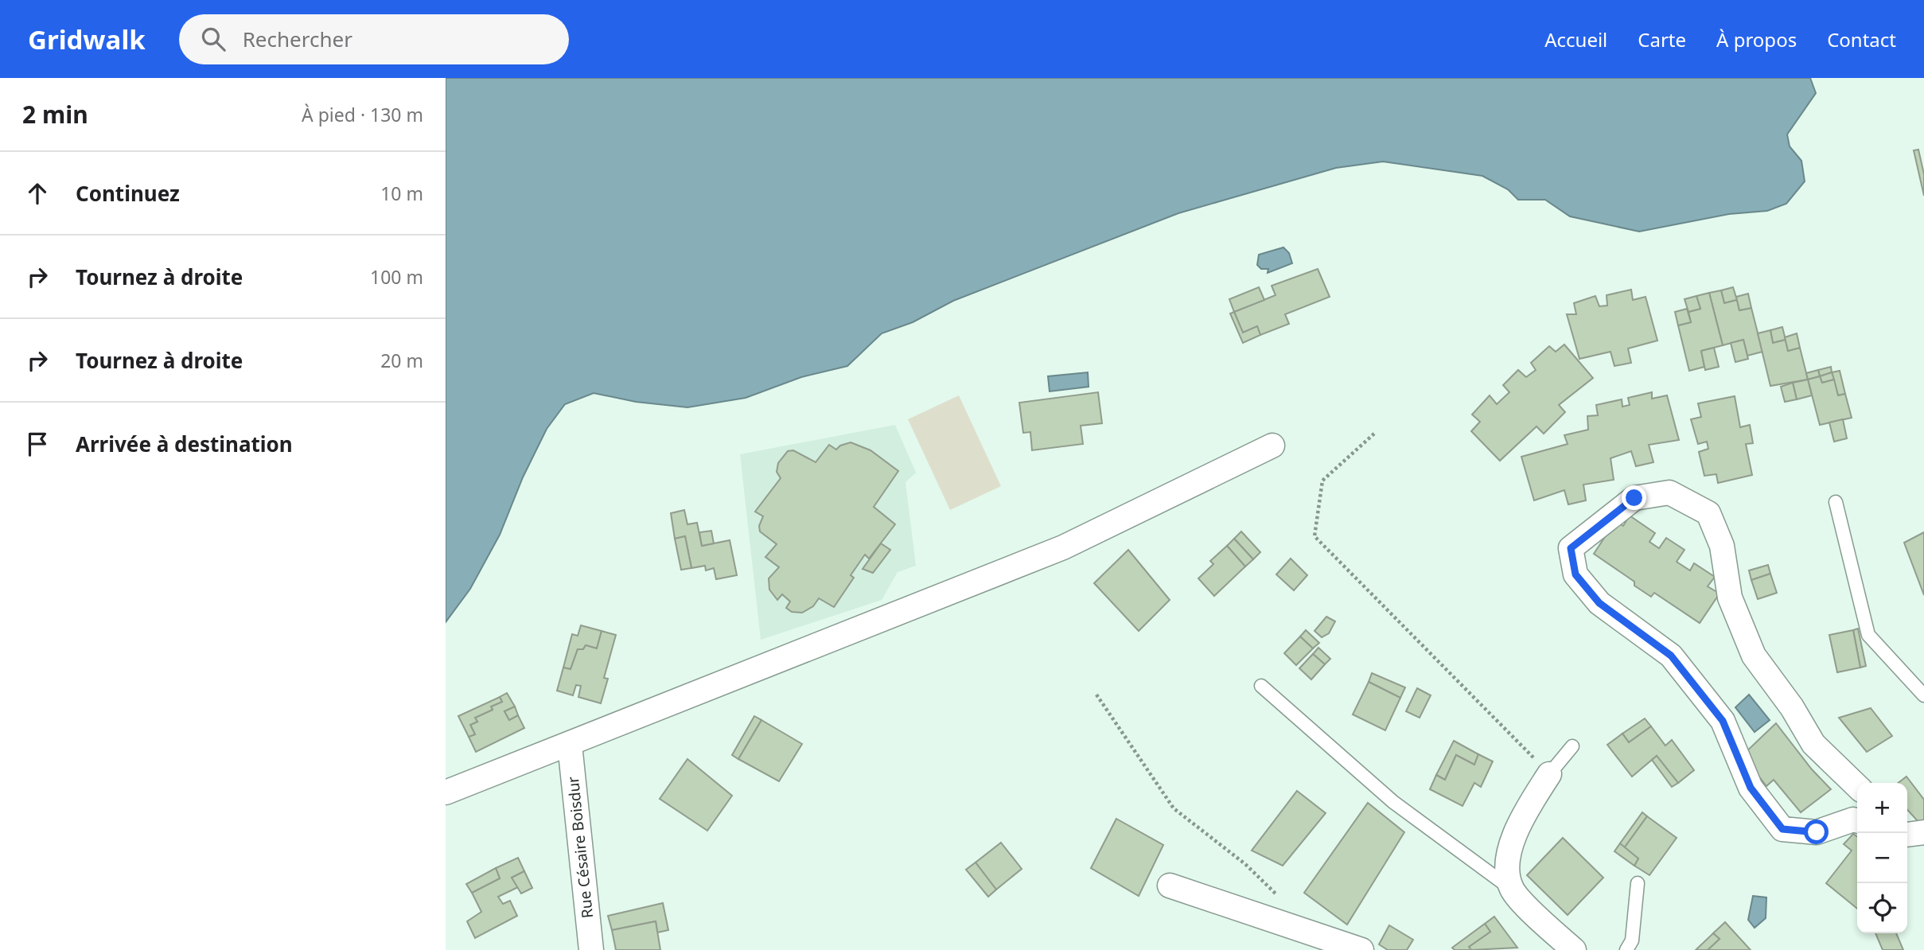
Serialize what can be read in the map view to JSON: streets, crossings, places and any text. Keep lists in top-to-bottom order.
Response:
{
  "streets": {
    "street": ["Rue Césaire Boisdur"]
  },
  "page": {
    "header": "Gridwalk",
    "search": "Rechercher",
    "nav": [
      "Accueil",
      "Carte",
      "À propos",
      "Contact"
    ],
    "heading": ["2 min", "À pied · 130 m"],
    "list": [
      ["Continuez", "10 m"],
      ["Tournez à droite", "100 m"],
      ["Tournez à droite", "20 m"],
      "Arrivée à destination"
    ],
    "map_buttons": ["+", "−"]
  }
}
